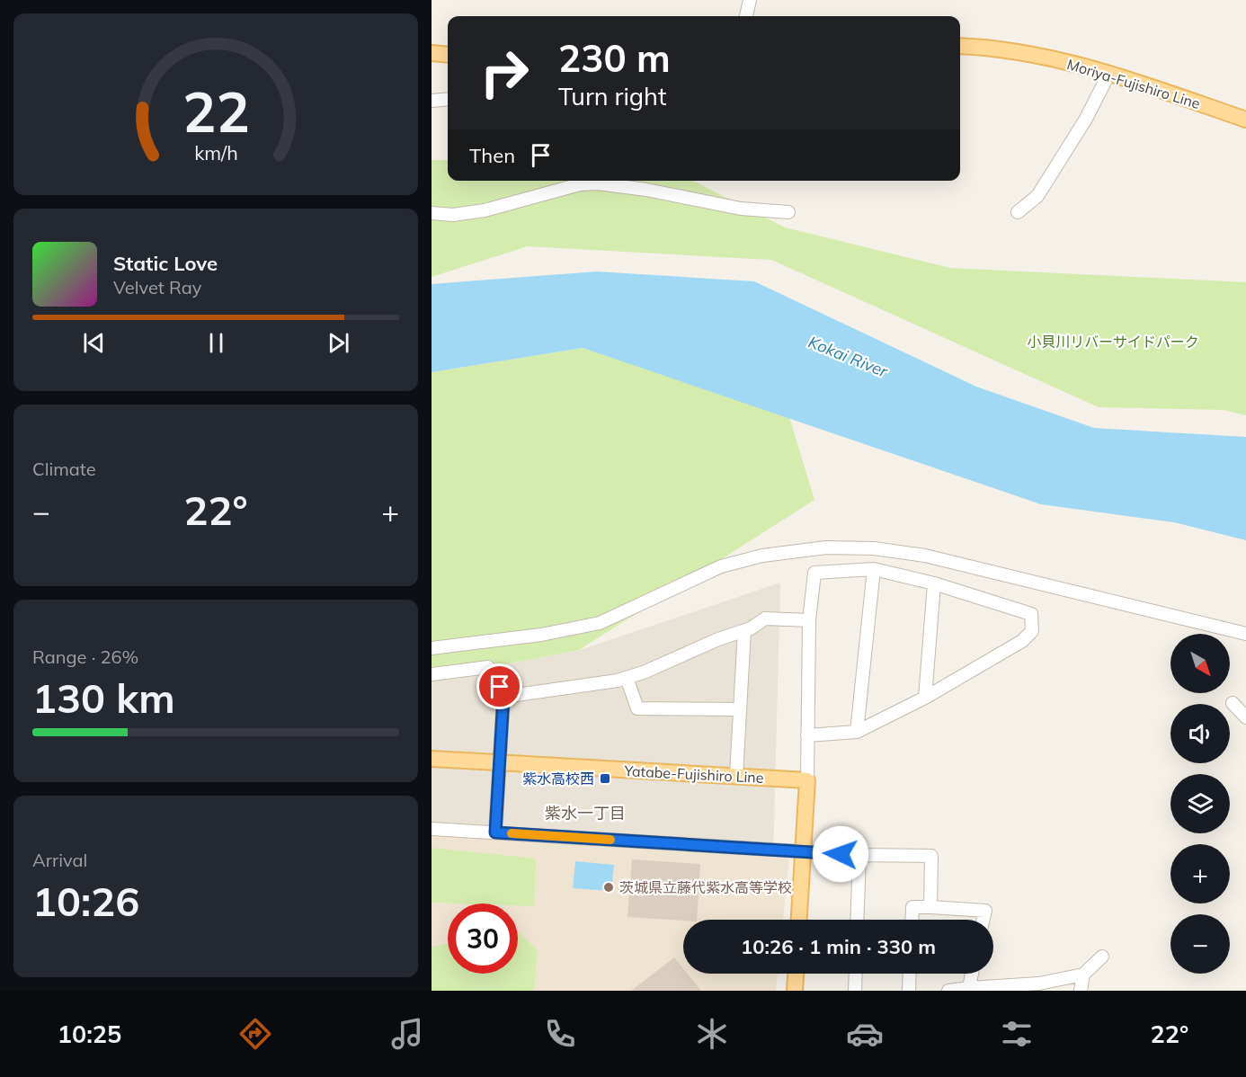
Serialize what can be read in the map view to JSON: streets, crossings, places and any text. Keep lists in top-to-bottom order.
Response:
{
  "streets": {
    "main road": ["Moriya-Fujishiro Line", "Yatabe-Fujishiro Line"]
  },
  "districts": ["紫水一丁目"],
  "water": ["Kokai River"],
  "parks": ["小貝川リバーサイドパーク"],
  "places": {
    "transit": ["紫水高校西"],
    "other": ["茨城県立藤代紫水高等学校"]
  },
  "north": "bottom right",
  "page": {
    "turn": ["230 m", "Turn right"],
    "then": "Then",
    "song": ["Static Love", "Velvet Ray"],
    "tile": [
      "Climate",
      ["Range · 26%", "130 km"],
      ["Arrival", "10:26"]
    ],
    "heat": ["−", "22°", "+"],
    "map_buttons": ["+", "−"],
    "limit": "30",
    "trip": "10:26 · 1 min · 330 m",
    "tabs": ["10:25", "22°"],
    "gauge": ["22", "km/h"]
  }
}
